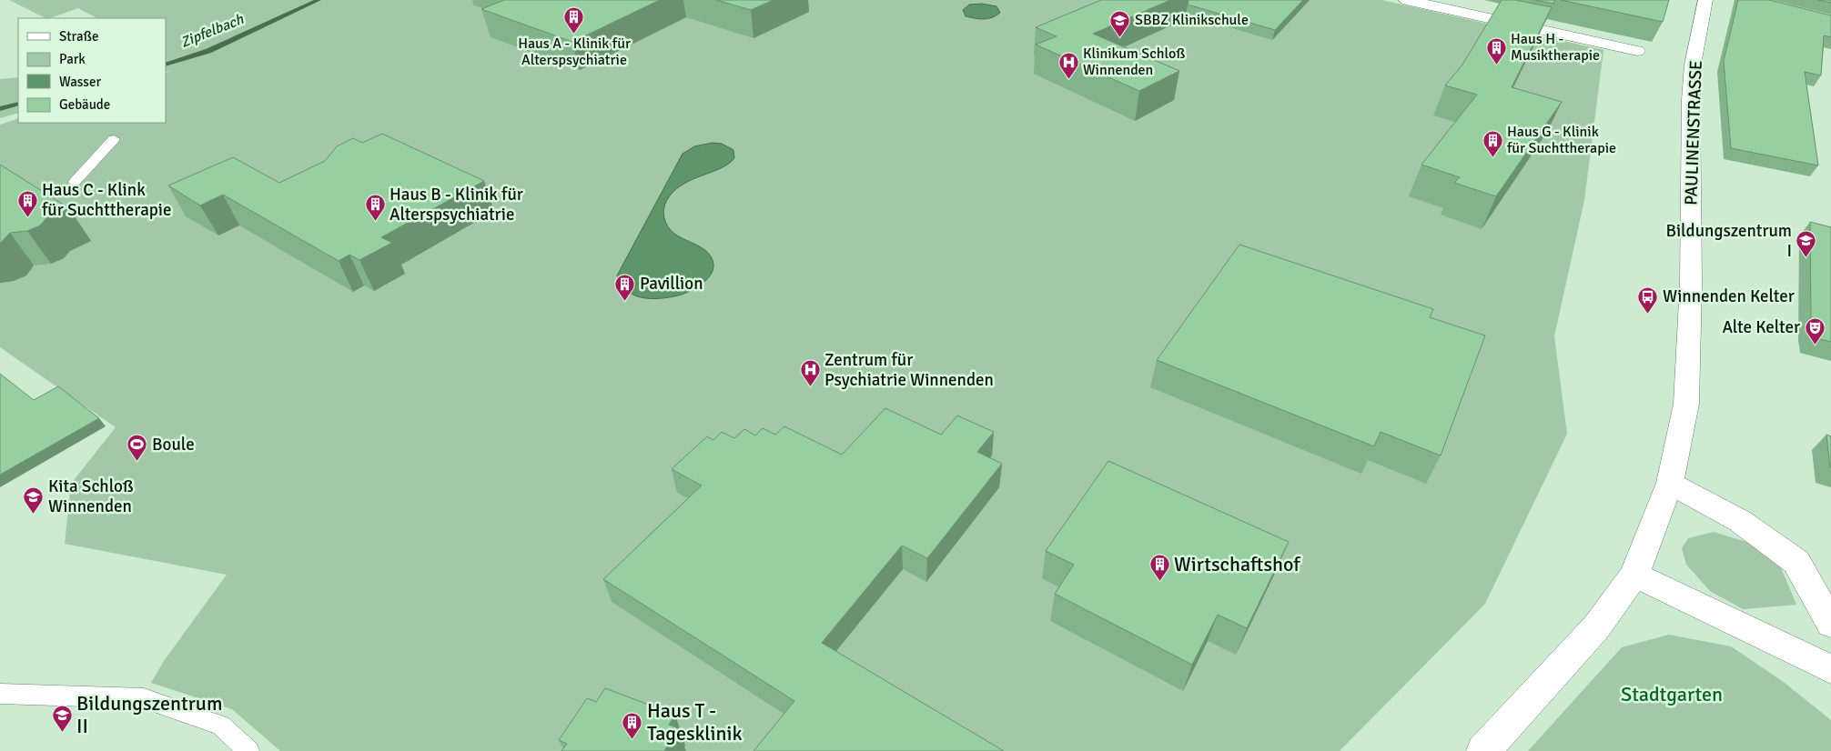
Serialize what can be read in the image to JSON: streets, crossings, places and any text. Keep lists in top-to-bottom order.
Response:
{
  "streets": {
    "street": ["PAULINENSTRASSE"]
  },
  "water": ["Zipfelbach"],
  "parks": ["Stadtgarten"],
  "places": {
    "building": [
      "Haus A - Klinik für Alterspsychiatrie",
      "Haus H - Musiktherapie",
      "Haus G - Klinik für Suchttherapie",
      "Haus C - Klink für Suchttherapie",
      "Haus B - Klinik für Alterspsychiatrie",
      "Pavillion",
      "Wirtschaftshof",
      "Haus T - Tagesklinik"
    ],
    "school or university": [
      "SBBZ Klinikschule",
      "Bildungszentrum I",
      "Kita Schloß Winnenden",
      "Bildungszentrum II"
    ],
    "hospital": ["Klinikum Schloß Winnenden", "Zentrum für Psychiatrie Winnenden"],
    "bus stop": ["Winnenden Kelter"],
    "theatre": ["Alte Kelter"],
    "sports": ["Boule"]
  },
  "legend": [
    "Straße",
    "Park",
    "Wasser",
    "Gebäude"
  ]
}
